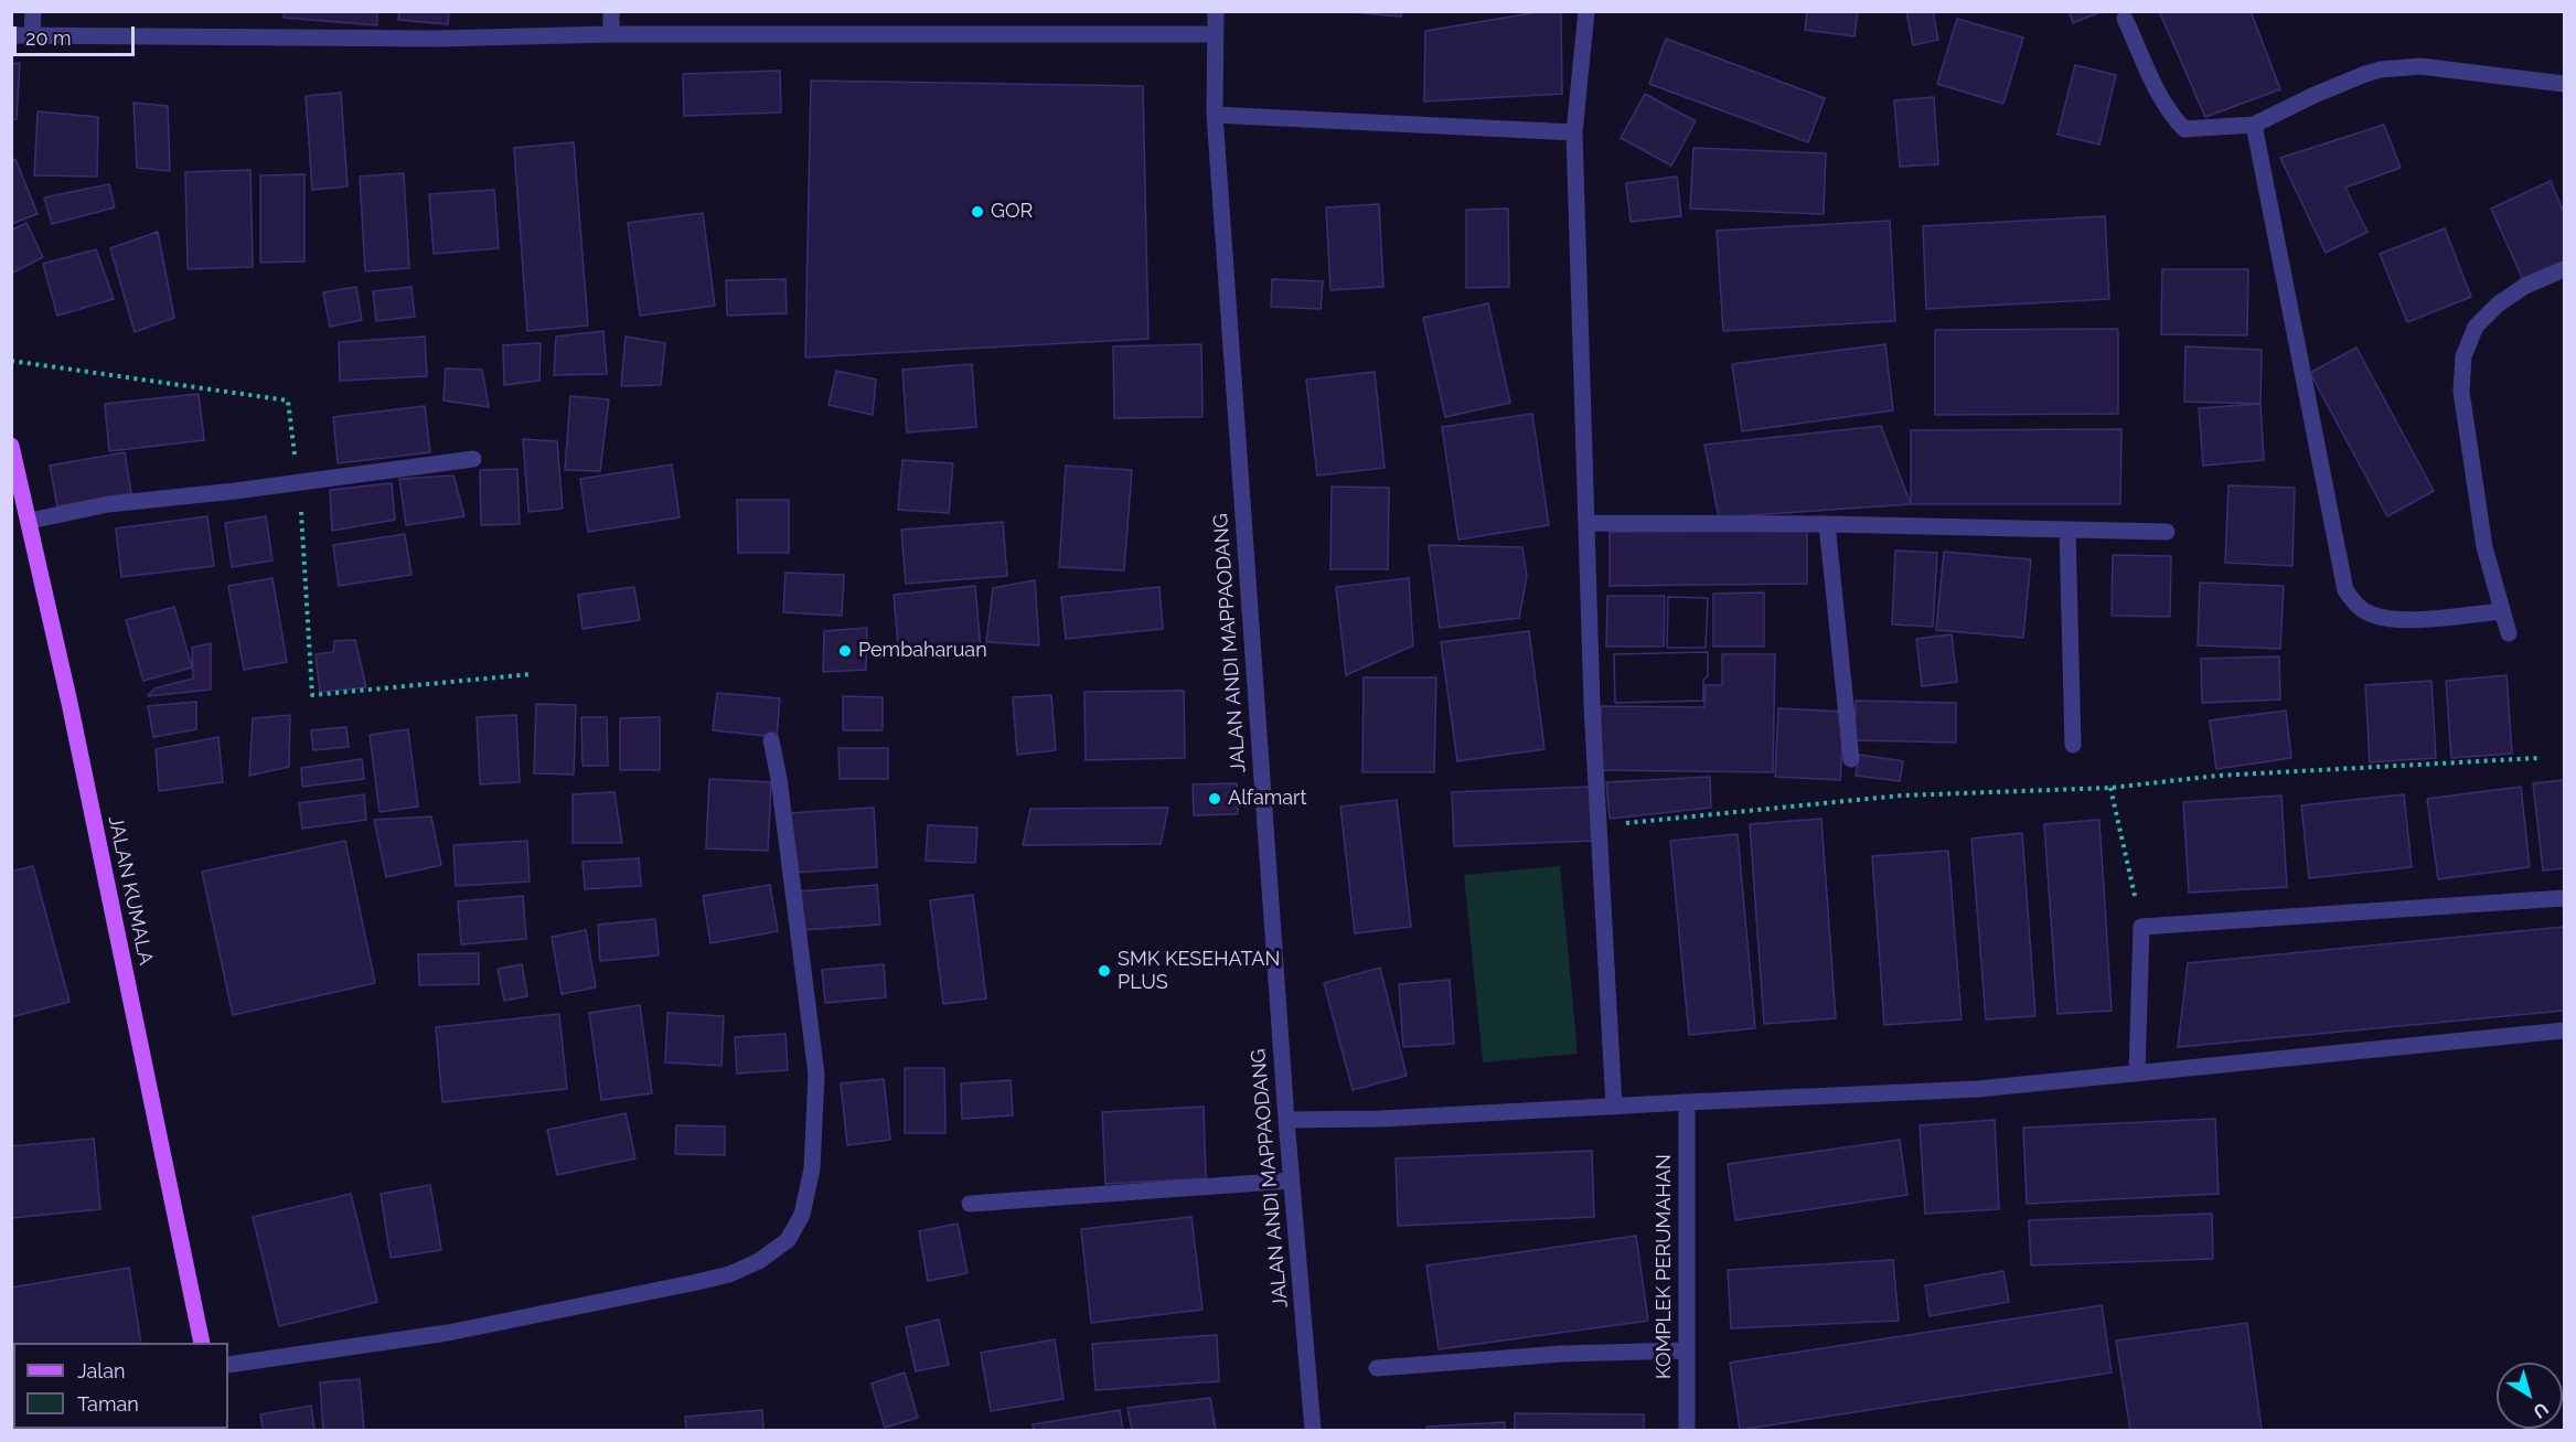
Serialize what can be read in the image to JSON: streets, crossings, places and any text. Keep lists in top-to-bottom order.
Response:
{
  "streets": {
    "main road": ["JALAN KUMALA"],
    "street": ["JALAN ANDI MAPPAODANG", "KOMPLEK PERUMAHAN"]
  },
  "places": [
    "GOR",
    "Pembaharuan",
    "Alfamart",
    "SMK KESEHATAN PLUS"
  ],
  "legend": ["Jalan", "Taman"],
  "scale_bar": "20 m",
  "north": "bottom right"
}
